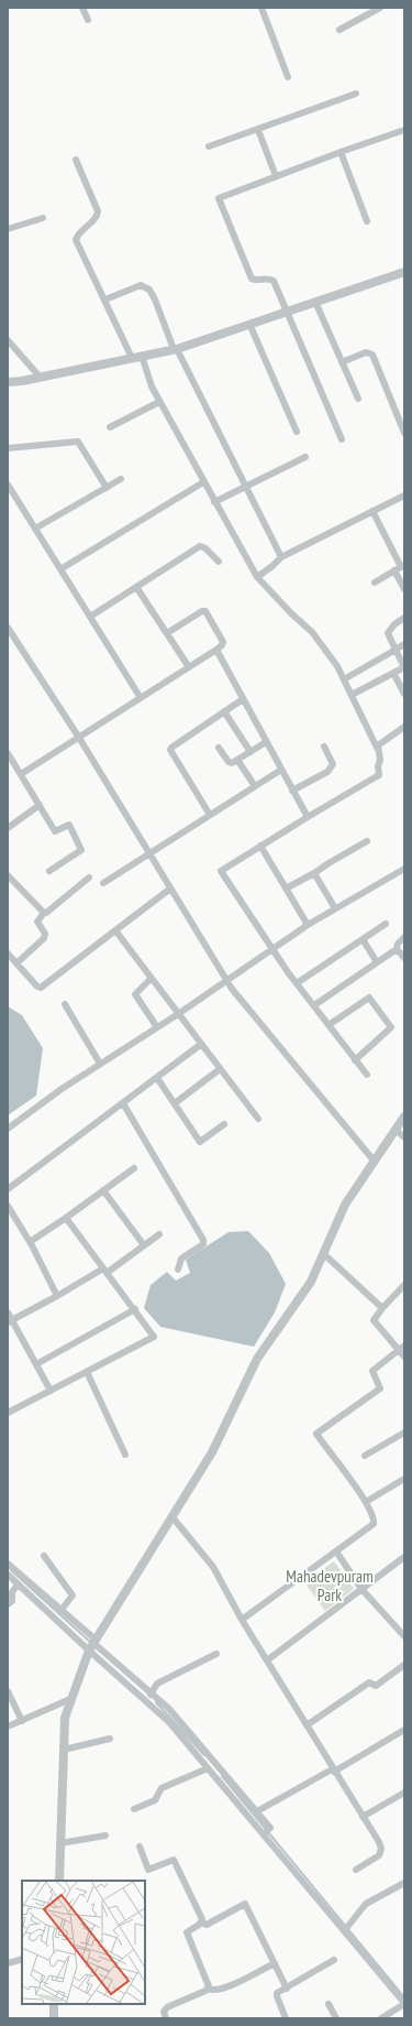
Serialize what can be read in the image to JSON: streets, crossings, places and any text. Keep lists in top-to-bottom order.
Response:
{
  "parks": ["Mahadevpuram Park"]
}
